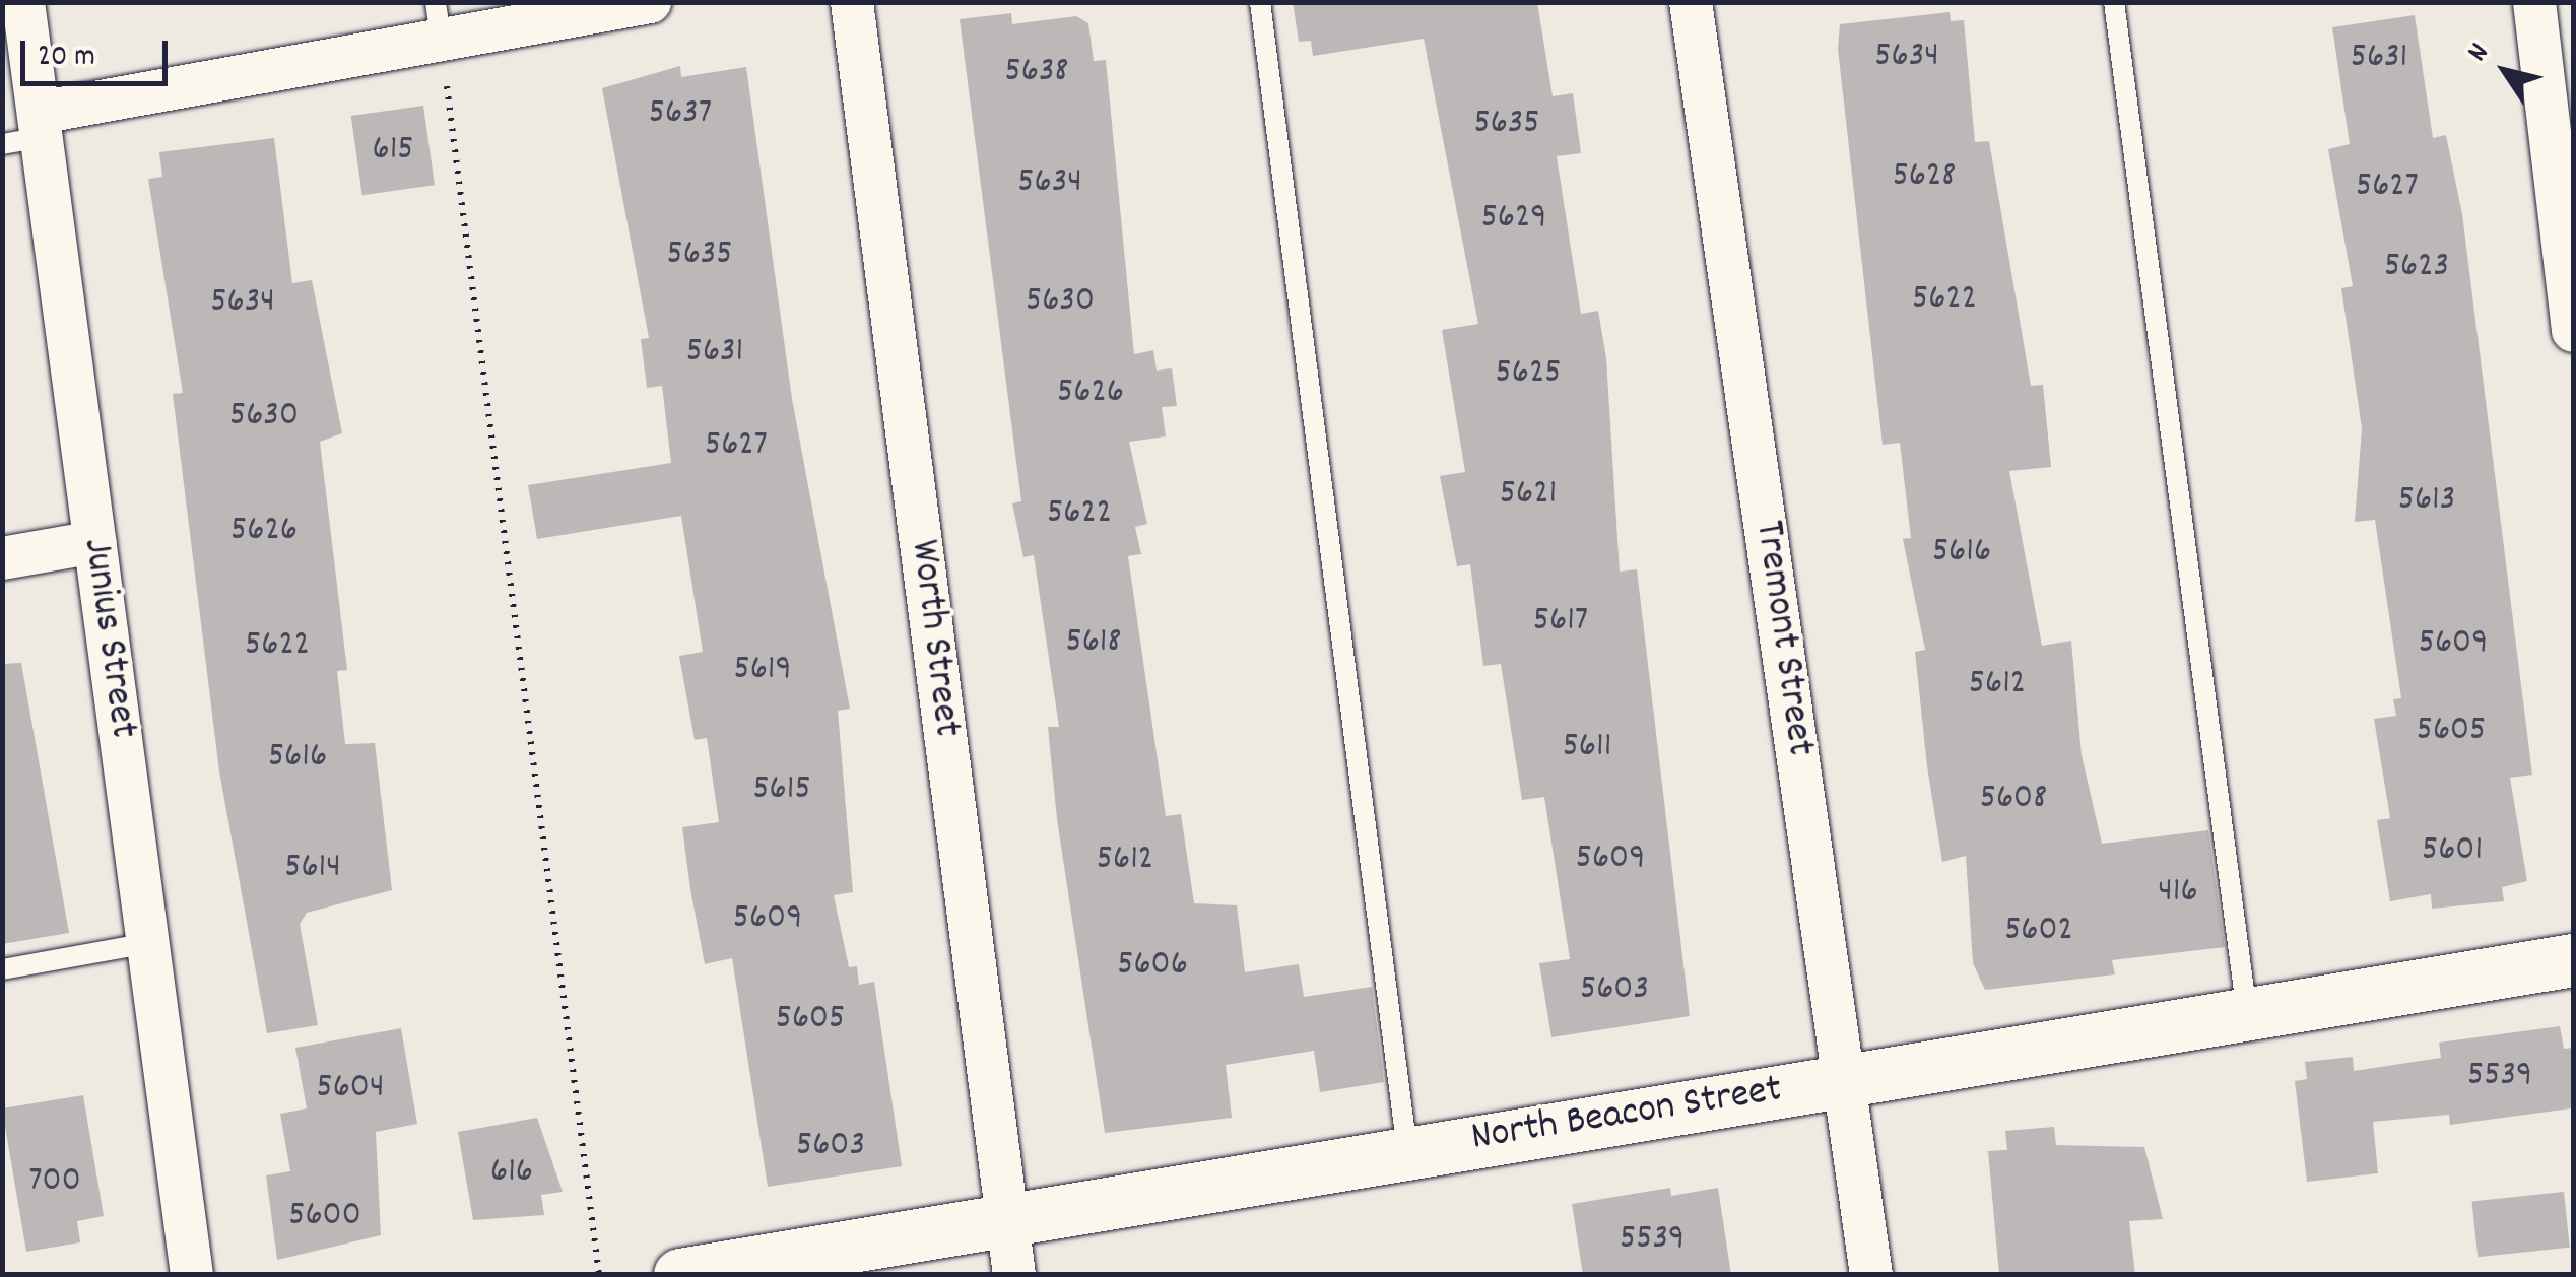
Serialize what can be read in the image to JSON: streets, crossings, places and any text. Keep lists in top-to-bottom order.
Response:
{
  "streets": {
    "street": [
      "Junius Street",
      "Worth Street",
      "Tremont Street",
      "North Beacon Street"
    ]
  },
  "crossings": [
    ["Worth Street", "North Beacon Street"],
    ["Tremont Street", "North Beacon Street"]
  ],
  "house_numbers": [
    "5634",
    "5631",
    "5638",
    "5637",
    "5635",
    "615",
    "5628",
    "5634",
    "5627",
    "5629",
    "5635",
    "5623",
    "5622",
    "5630",
    "5634",
    "5631",
    "5625",
    "5626",
    "5630",
    "5627",
    "5621",
    "5613",
    "5622",
    "5626",
    "5616",
    "5617",
    "5618",
    "5609",
    "5622",
    "5619",
    "5612",
    "5605",
    "5611",
    "5616",
    "5615",
    "5608",
    "5601",
    "5609",
    "5612",
    "5614",
    "416",
    "5609",
    "5602",
    "5606",
    "5603",
    "5605",
    "5539",
    "5604",
    "5603",
    "616",
    "700",
    "5600",
    "5539"
  ],
  "scale_bar": "20 m",
  "north": "top left"
}
